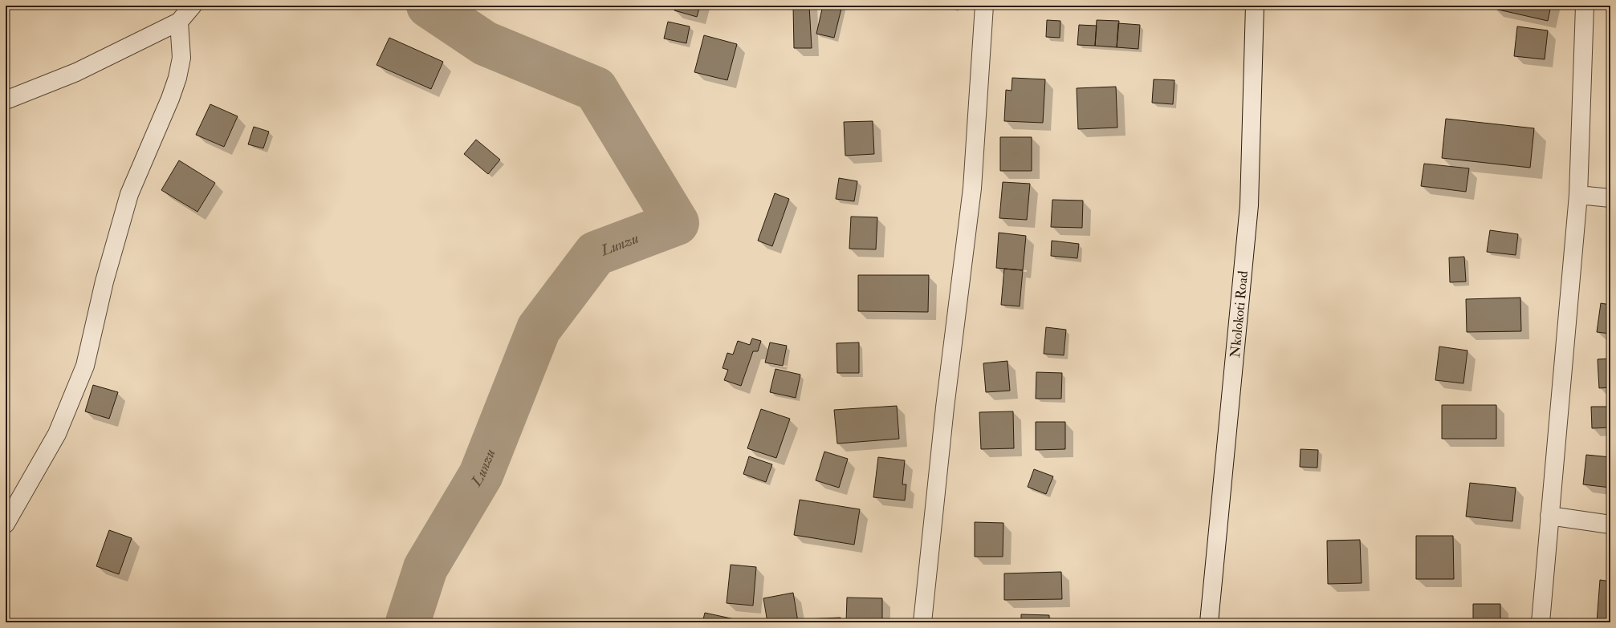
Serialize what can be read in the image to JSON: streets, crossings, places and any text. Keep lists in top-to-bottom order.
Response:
{
  "streets": {
    "street": ["Nkolokoti Road"]
  },
  "water": ["Lunzu"]
}
